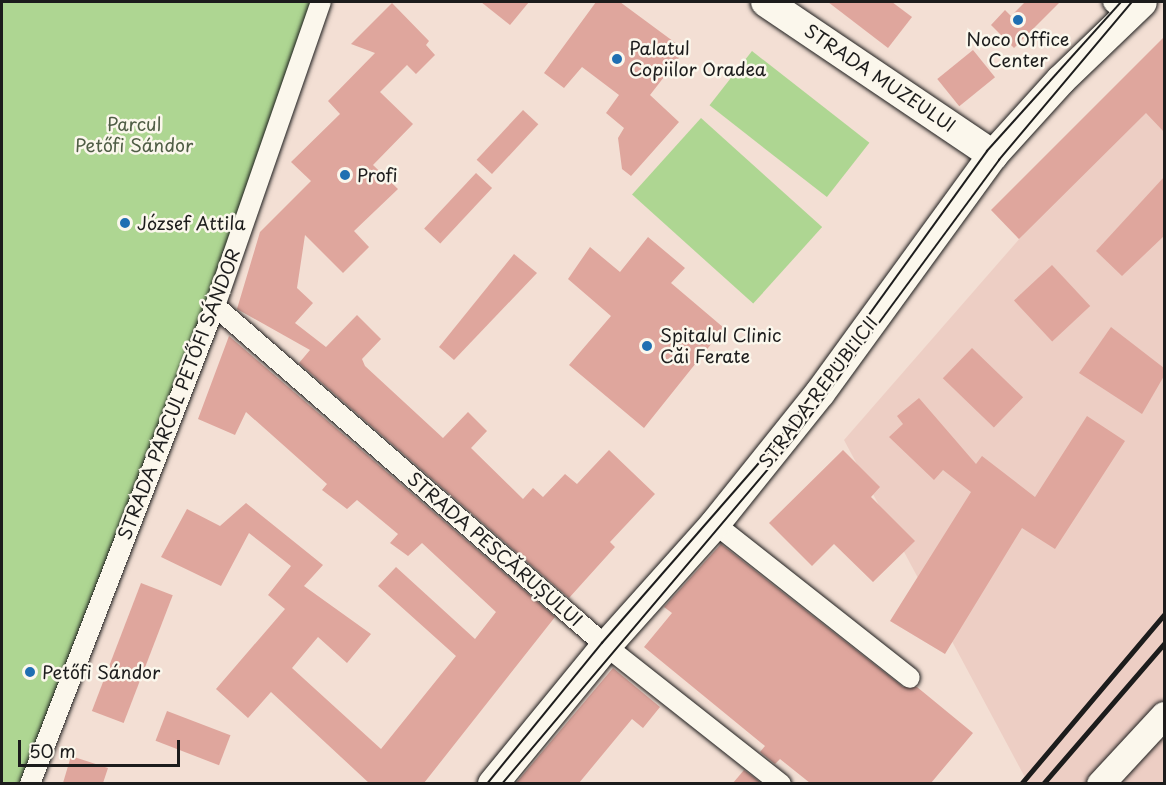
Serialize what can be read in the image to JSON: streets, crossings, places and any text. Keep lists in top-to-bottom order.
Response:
{
  "streets": {
    "main road": ["STRADA MUZEULUI", "STRADA REPUBLICII"],
    "street": ["STRADA PARCUL PETŐFI SÁNDOR", "STRADA PESCĂRUȘULUI"]
  },
  "crossings": [
    ["STRADA MUZEULUI", "STRADA REPUBLICII"],
    ["STRADA REPUBLICII", "STRADA PESCĂRUȘULUI"],
    ["STRADA PARCUL PETŐFI SÁNDOR", "STRADA PESCĂRUȘULUI"]
  ],
  "parks": ["Parcul Petőfi Sándor"],
  "places": [
    "Noco Office Center",
    "Palatul Copiilor Oradea",
    "Profi",
    "József Attila",
    "Spitalul Clinic Căi Ferate",
    "Petőfi Sándor"
  ],
  "scale_bar": "50 m"
}
